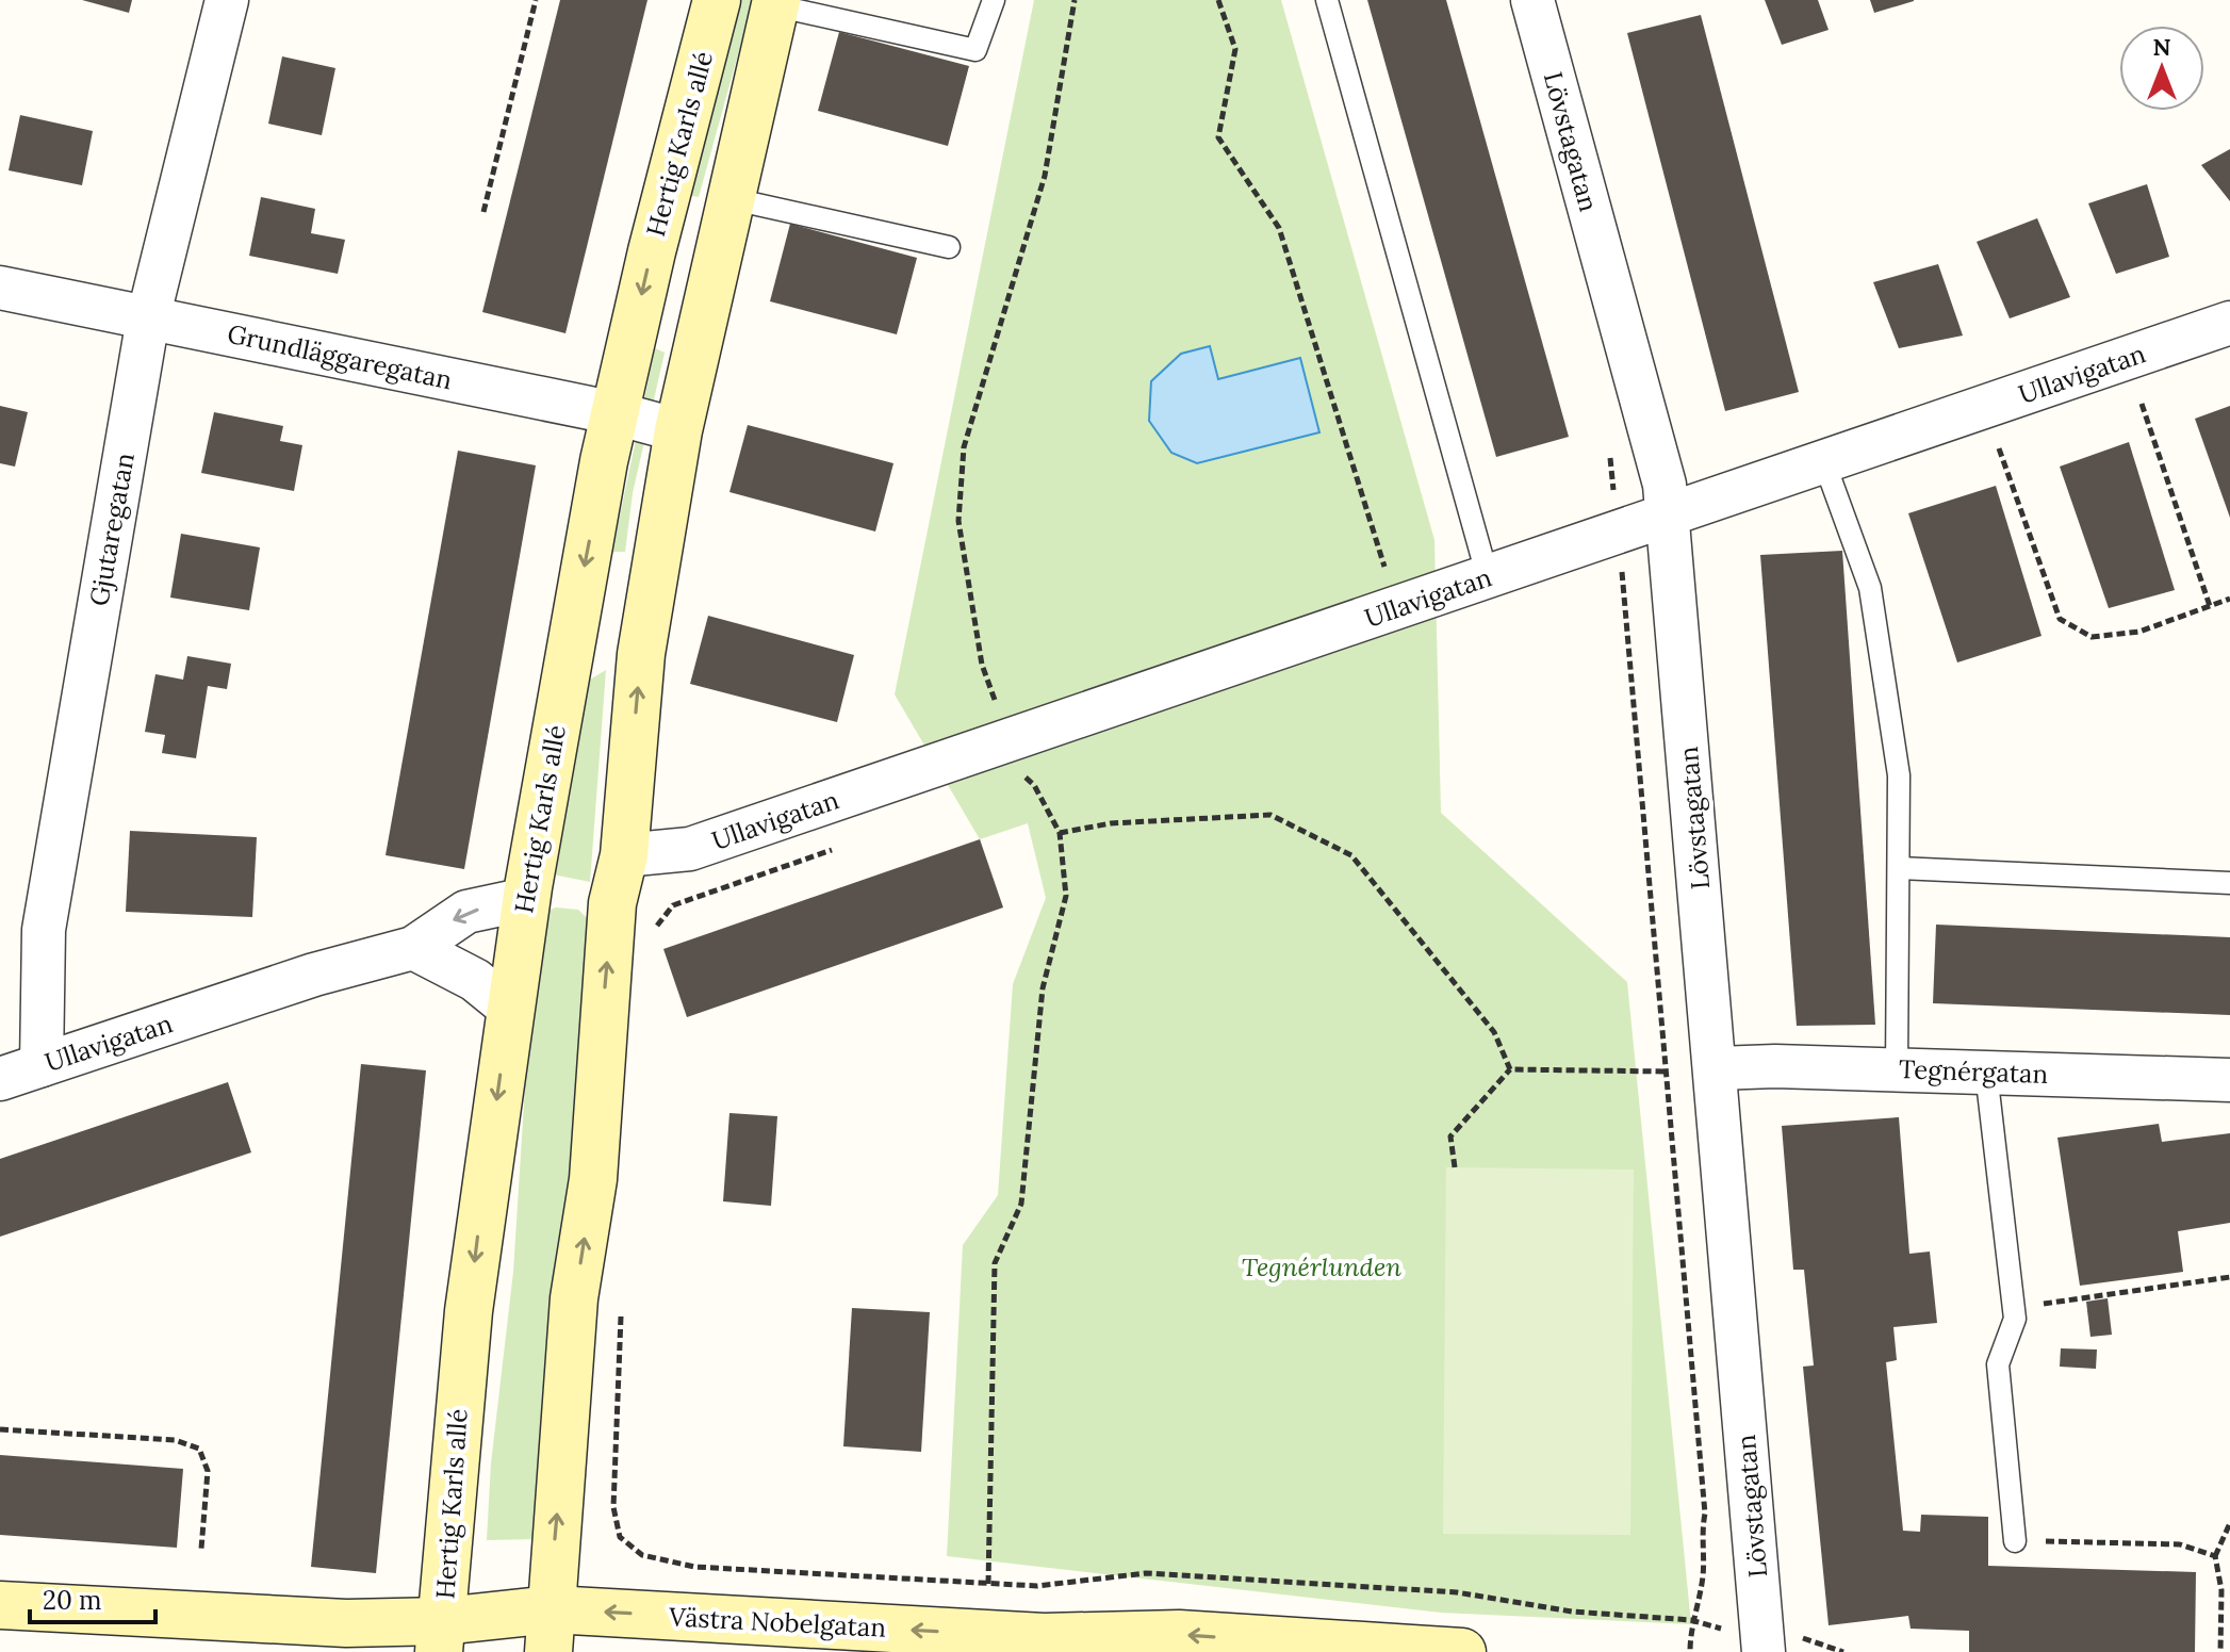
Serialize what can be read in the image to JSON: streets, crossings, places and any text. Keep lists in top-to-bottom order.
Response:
{
  "streets": {
    "main road": ["Hertig Karls allé", "Västra Nobelgatan"],
    "street": [
      "Lövstagatan",
      "Grundläggaregatan",
      "Ullavigatan",
      "Gjutaregatan",
      "Tegnérgatan"
    ]
  },
  "crossings": [
    ["Lövstagatan", "Ullavigatan"],
    ["Lövstagatan", "Tegnérgatan"],
    ["Hertig Karls allé", "Grundläggaregatan"],
    ["Hertig Karls allé", "Ullavigatan"],
    ["Hertig Karls allé", "Västra Nobelgatan"],
    ["Grundläggaregatan", "Gjutaregatan"],
    ["Ullavigatan", "Gjutaregatan"]
  ],
  "one_way": ["Västra Nobelgatan"],
  "parks": ["Tegnérlunden"],
  "scale_bar": "20 m",
  "north": "top"
}
